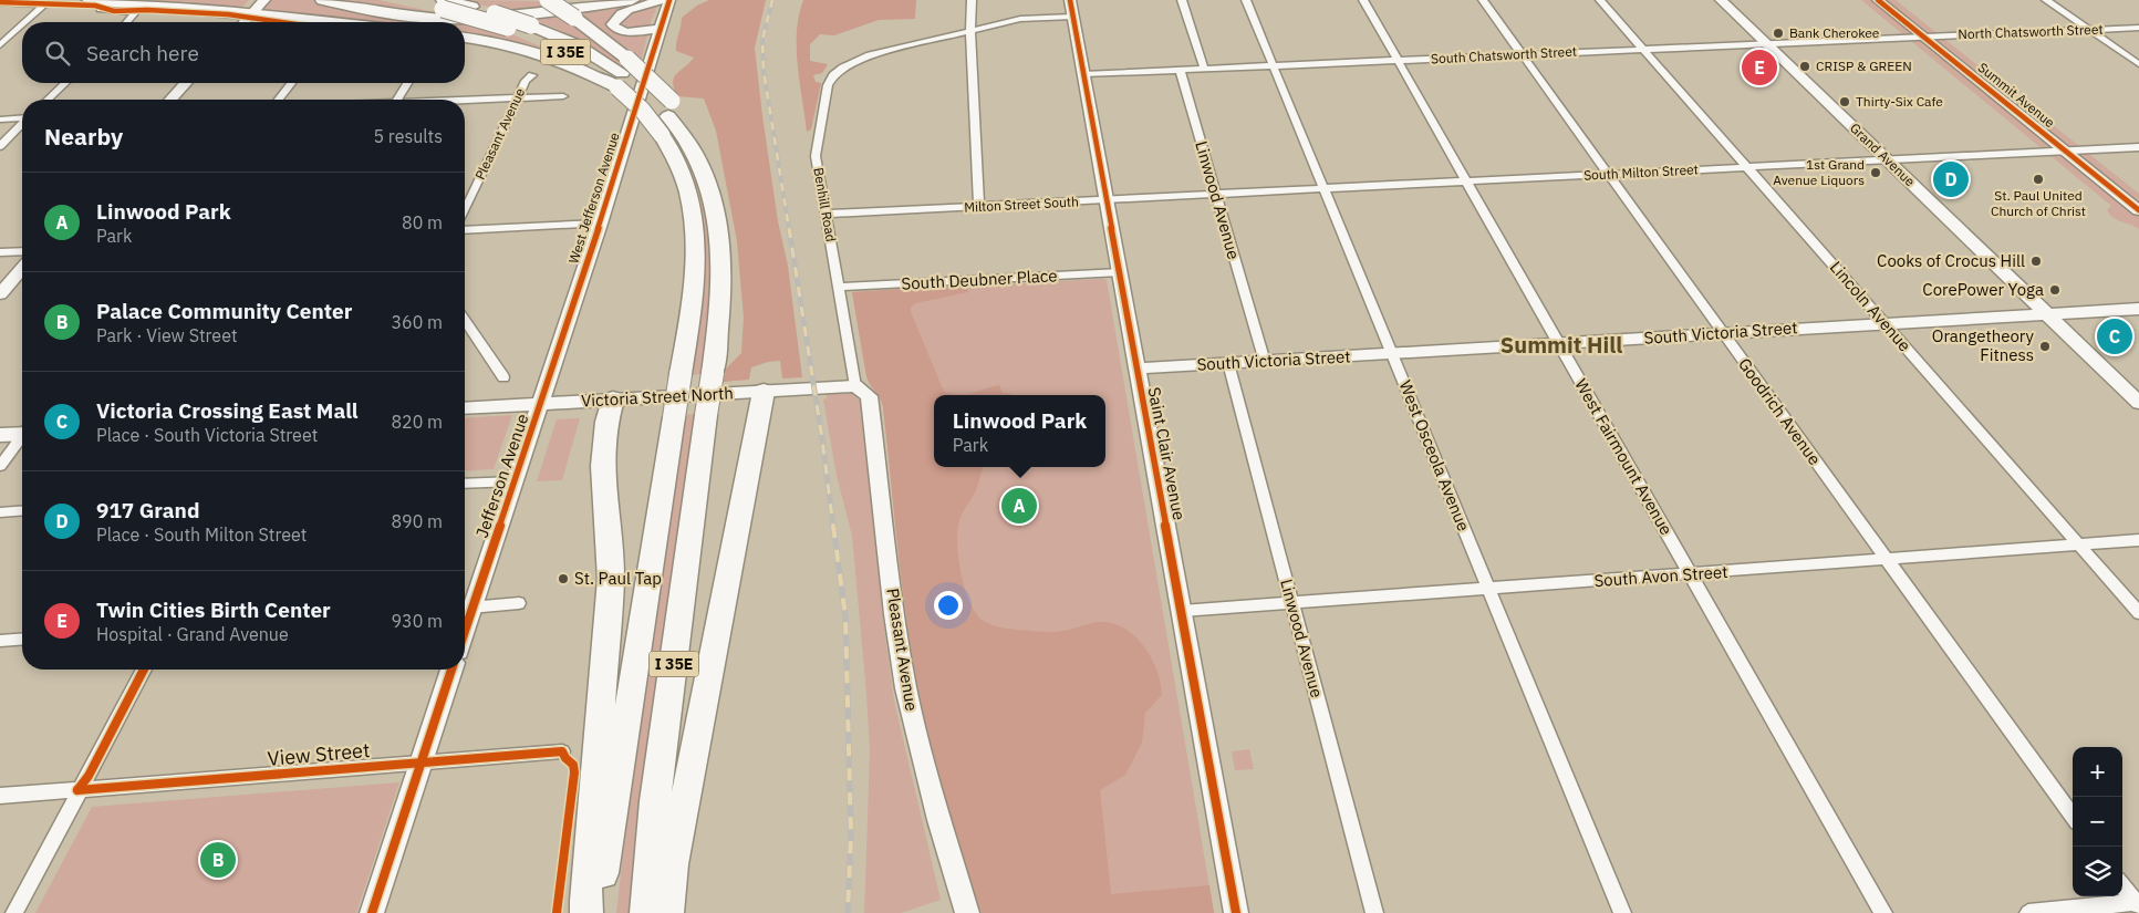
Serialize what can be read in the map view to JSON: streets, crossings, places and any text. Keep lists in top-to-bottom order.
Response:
{
  "streets": {
    "highway": ["I 35E"],
    "main road": ["Grand Avenue"],
    "street": [
      "North Chatsworth Street",
      "South Chatsworth Street",
      "Summit Avenue",
      "Pleasant Avenue",
      "South Milton Street",
      "West Jefferson Avenue",
      "Linwood Avenue",
      "Benhill Road",
      "Milton Street South",
      "South Deubner Place",
      "Lincoln Avenue",
      "South Victoria Street",
      "Victoria Street North",
      "Goodrich Avenue",
      "Saint Clair Avenue",
      "West Osceola Avenue",
      "West Fairmount Avenue",
      "Jefferson Avenue",
      "South Avon Street",
      "View Street"
    ]
  },
  "crossings": [
    ["North Chatsworth Street", "South Chatsworth Street"],
    ["North Chatsworth Street", "Summit Avenue"],
    ["South Chatsworth Street", "Summit Avenue"],
    ["South Chatsworth Street", "Grand Avenue"],
    ["South Chatsworth Street", "Linwood Avenue"],
    ["South Chatsworth Street", "Lincoln Avenue"],
    ["South Chatsworth Street", "Goodrich Avenue"],
    ["South Chatsworth Street", "Saint Clair Avenue"],
    ["South Chatsworth Street", "West Osceola Avenue"],
    ["South Chatsworth Street", "West Fairmount Avenue"],
    ["Summit Avenue", "South Milton Street"],
    ["Pleasant Avenue", "Benhill Road"],
    ["Pleasant Avenue", "Victoria Street North"],
    ["Grand Avenue", "South Milton Street"],
    ["Grand Avenue", "South Victoria Street"],
    ["South Milton Street", "Linwood Avenue"],
    ["South Milton Street", "Milton Street South"],
    ["South Milton Street", "Lincoln Avenue"],
    ["South Milton Street", "Goodrich Avenue"],
    ["South Milton Street", "West Osceola Avenue"],
    ["South Milton Street", "West Fairmount Avenue"],
    ["West Jefferson Avenue", "Victoria Street North"],
    ["West Jefferson Avenue", "Jefferson Avenue"],
    ["Linwood Avenue", "Milton Street South"],
    ["Linwood Avenue", "South Victoria Street"],
    ["Linwood Avenue", "South Avon Street"],
    ["Benhill Road", "Milton Street South"],
    ["Benhill Road", "South Deubner Place"],
    ["Benhill Road", "Victoria Street North"],
    ["Benhill Road", "Saint Clair Avenue"],
    ["Milton Street South", "Saint Clair Avenue"],
    ["South Deubner Place", "Saint Clair Avenue"],
    ["Lincoln Avenue", "South Victoria Street"],
    ["Lincoln Avenue", "South Avon Street"],
    ["South Victoria Street", "Goodrich Avenue"],
    ["South Victoria Street", "Saint Clair Avenue"],
    ["South Victoria Street", "West Osceola Avenue"],
    ["South Victoria Street", "West Fairmount Avenue"],
    ["Victoria Street North", "Jefferson Avenue"],
    ["Goodrich Avenue", "South Avon Street"],
    ["Saint Clair Avenue", "South Avon Street"],
    ["West Osceola Avenue", "South Avon Street"],
    ["West Fairmount Avenue", "South Avon Street"]
  ],
  "districts": ["Summit Hill"],
  "places": [
    "Bank Cherokee",
    "CRISP & GREEN",
    "Thirty-Six Cafe",
    "1st Grand Avenue Liquors",
    "St. Paul United Church of Christ",
    "Cooks of Crocus Hill",
    "CorePower Yoga",
    "Orangetheory Fitness",
    "St. Paul Tap"
  ],
  "page": {
    "search": "Search here",
    "pins": [
      "E",
      "D",
      "C",
      "A",
      "B"
    ],
    "heading": ["Nearby", "5 results"],
    "list": [
      {
        "mark": "A",
        "name": "Linwood Park",
        "note": "Park",
        "value": "80 m"
      },
      {
        "mark": "B",
        "name": "Palace Community Center",
        "note": "Park · View Street",
        "value": "360 m"
      },
      {
        "mark": "C",
        "name": "Victoria Crossing East Mall",
        "note": "Place · South Victoria Street",
        "value": "820 m"
      },
      {
        "mark": "D",
        "name": "917 Grand",
        "note": "Place · South Milton Street",
        "value": "890 m"
      },
      {
        "mark": "E",
        "name": "Twin Cities Birth Center",
        "note": "Hospital · Grand Avenue",
        "value": "930 m"
      }
    ],
    "popup": ["Linwood Park", "Park"],
    "map_buttons": ["+", "−"]
  }
}
